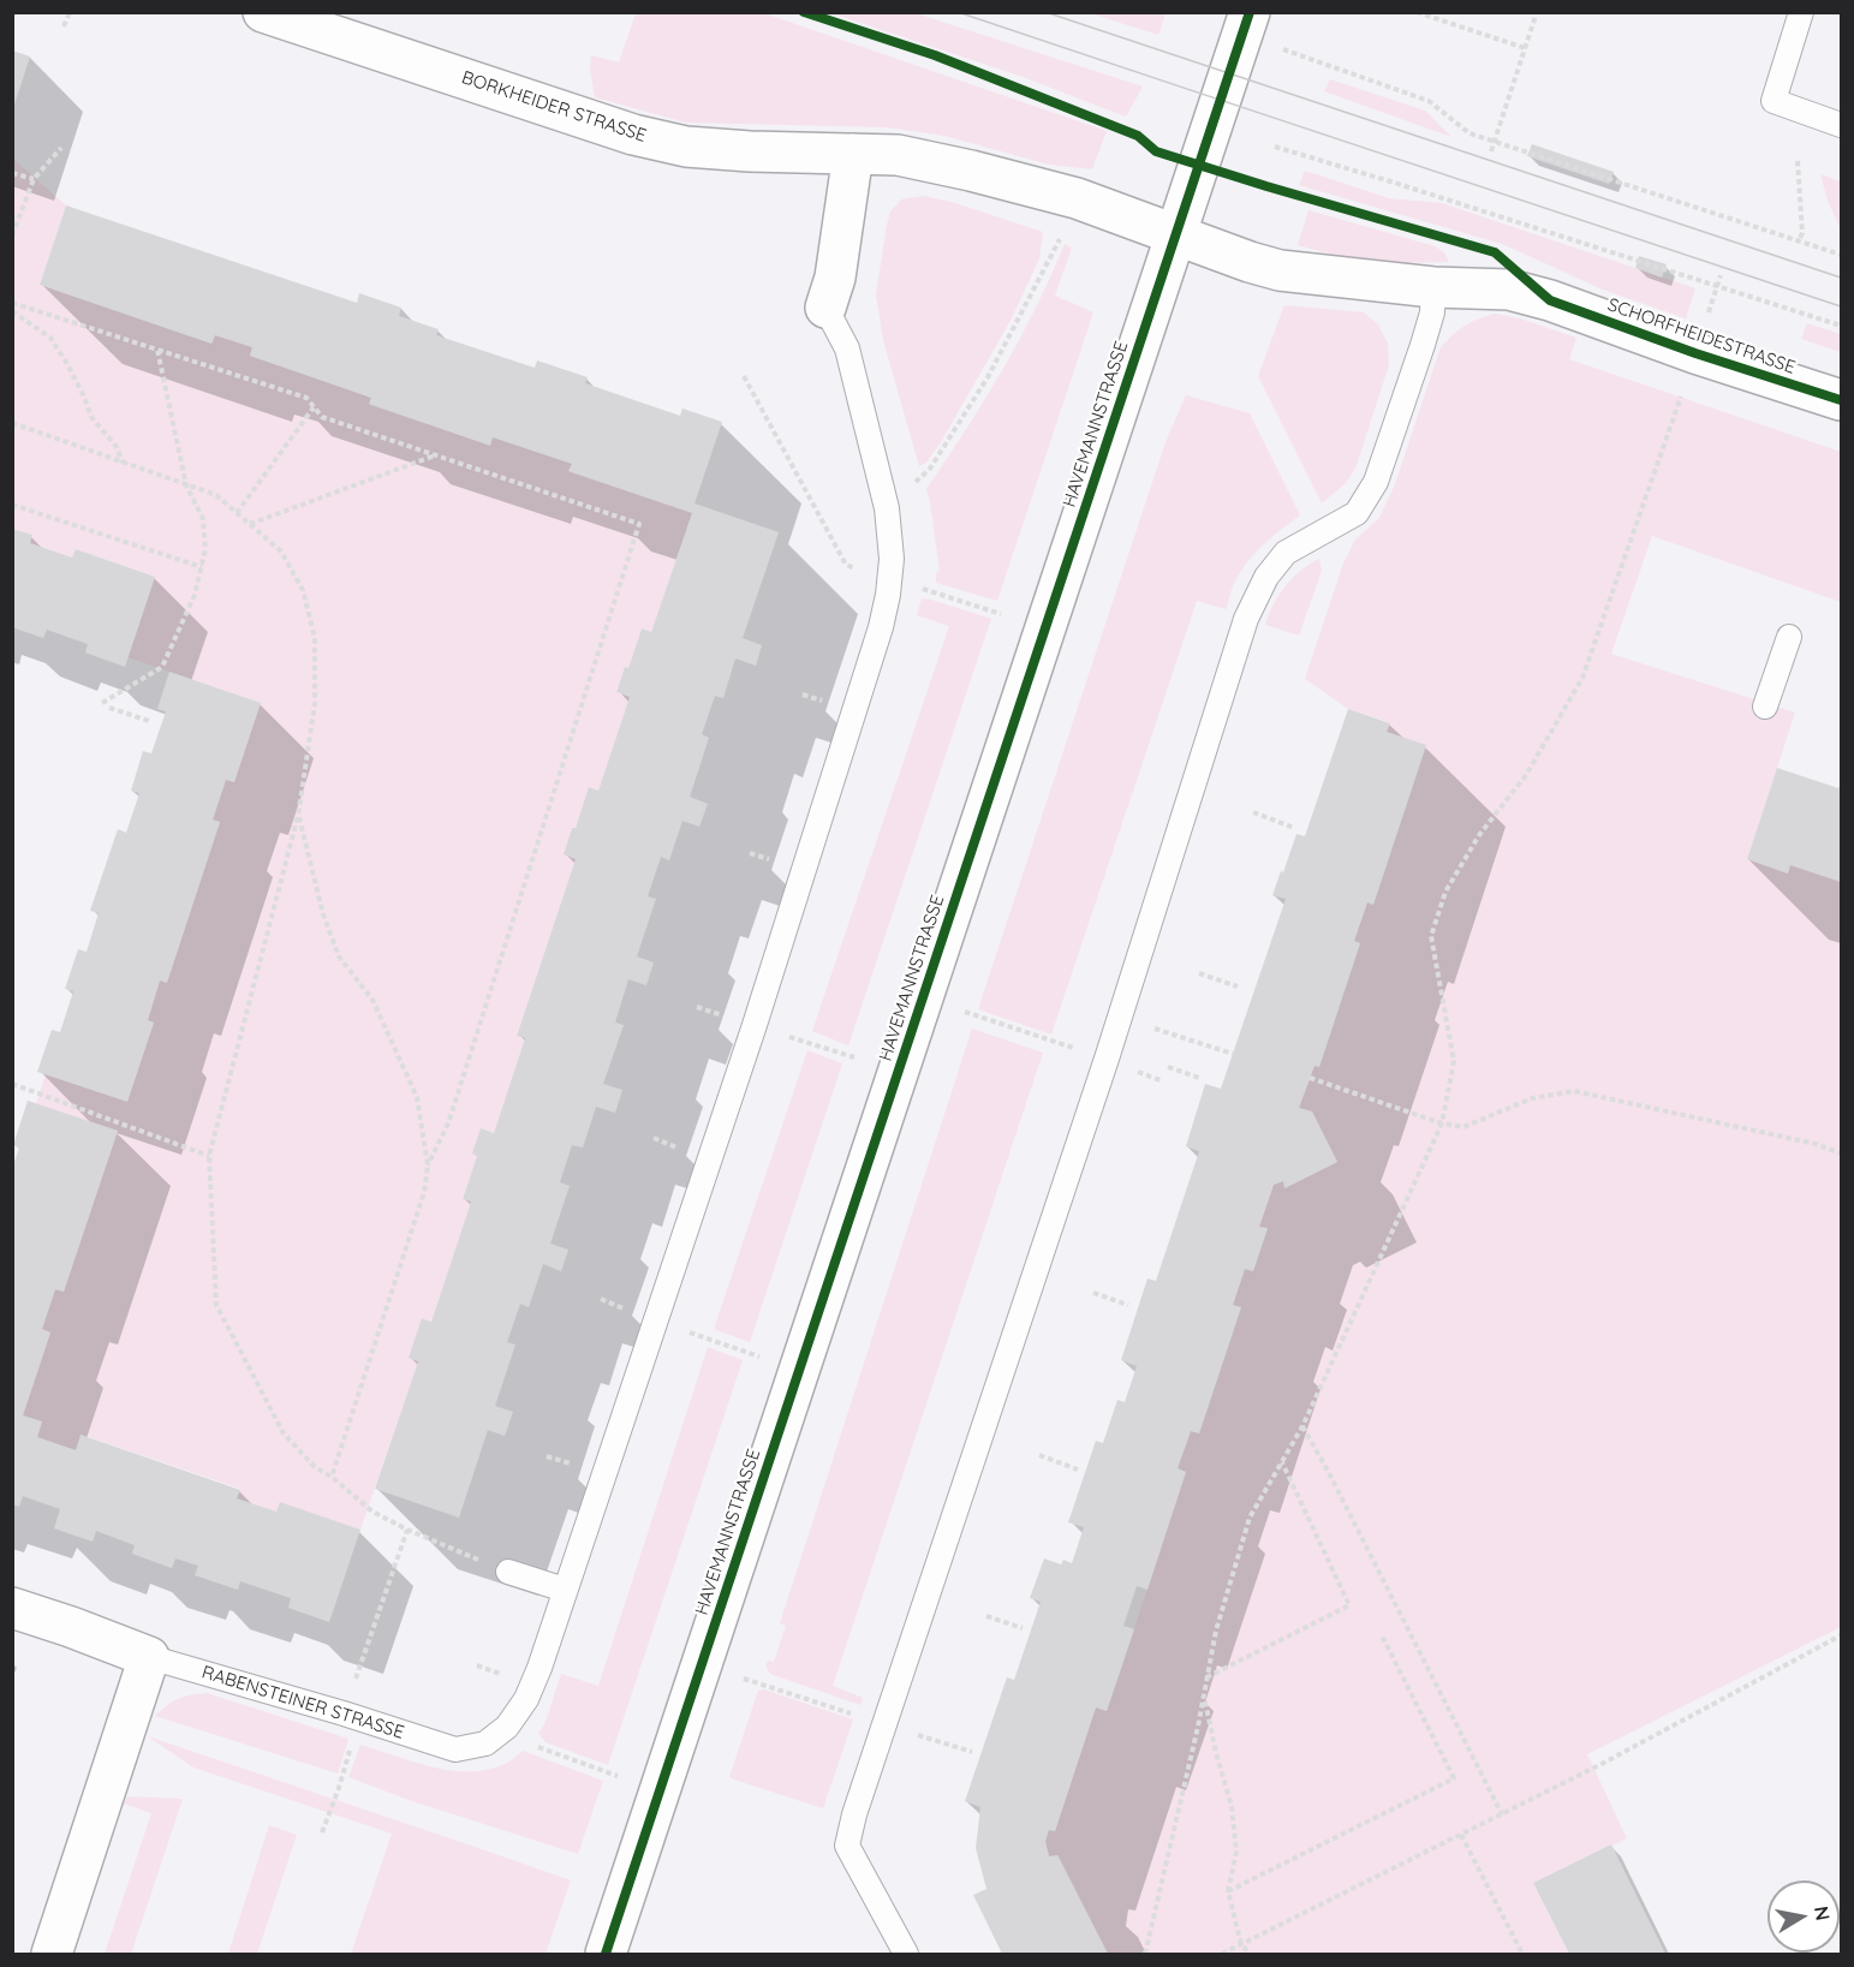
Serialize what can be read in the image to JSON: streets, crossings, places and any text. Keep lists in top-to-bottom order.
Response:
{
  "streets": {
    "street": [
      "BORKHEIDER STRASSE",
      "SCHORFHEIDESTRASSE",
      "HAVEMANNSTRASSE",
      "RABENSTEINER STRASSE"
    ]
  },
  "crossings": [
    ["SCHORFHEIDESTRASSE", "HAVEMANNSTRASSE"]
  ],
  "north": "right"
}
